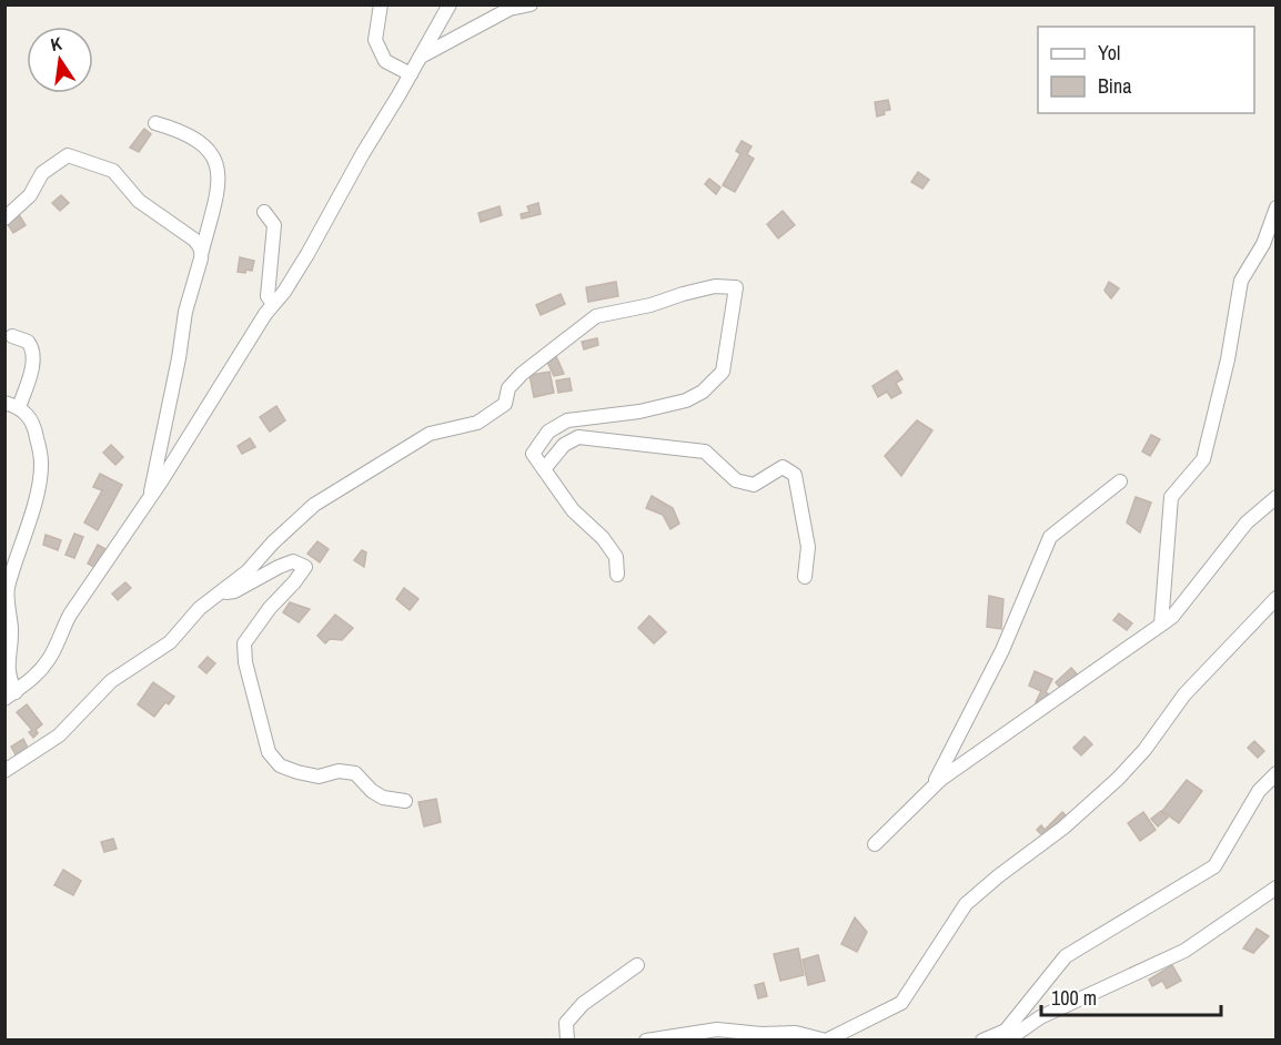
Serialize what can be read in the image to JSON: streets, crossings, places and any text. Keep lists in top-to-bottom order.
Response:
{
  "legend": ["Yol", "Bina"],
  "scale_bar": "100 m",
  "north": "top"
}
